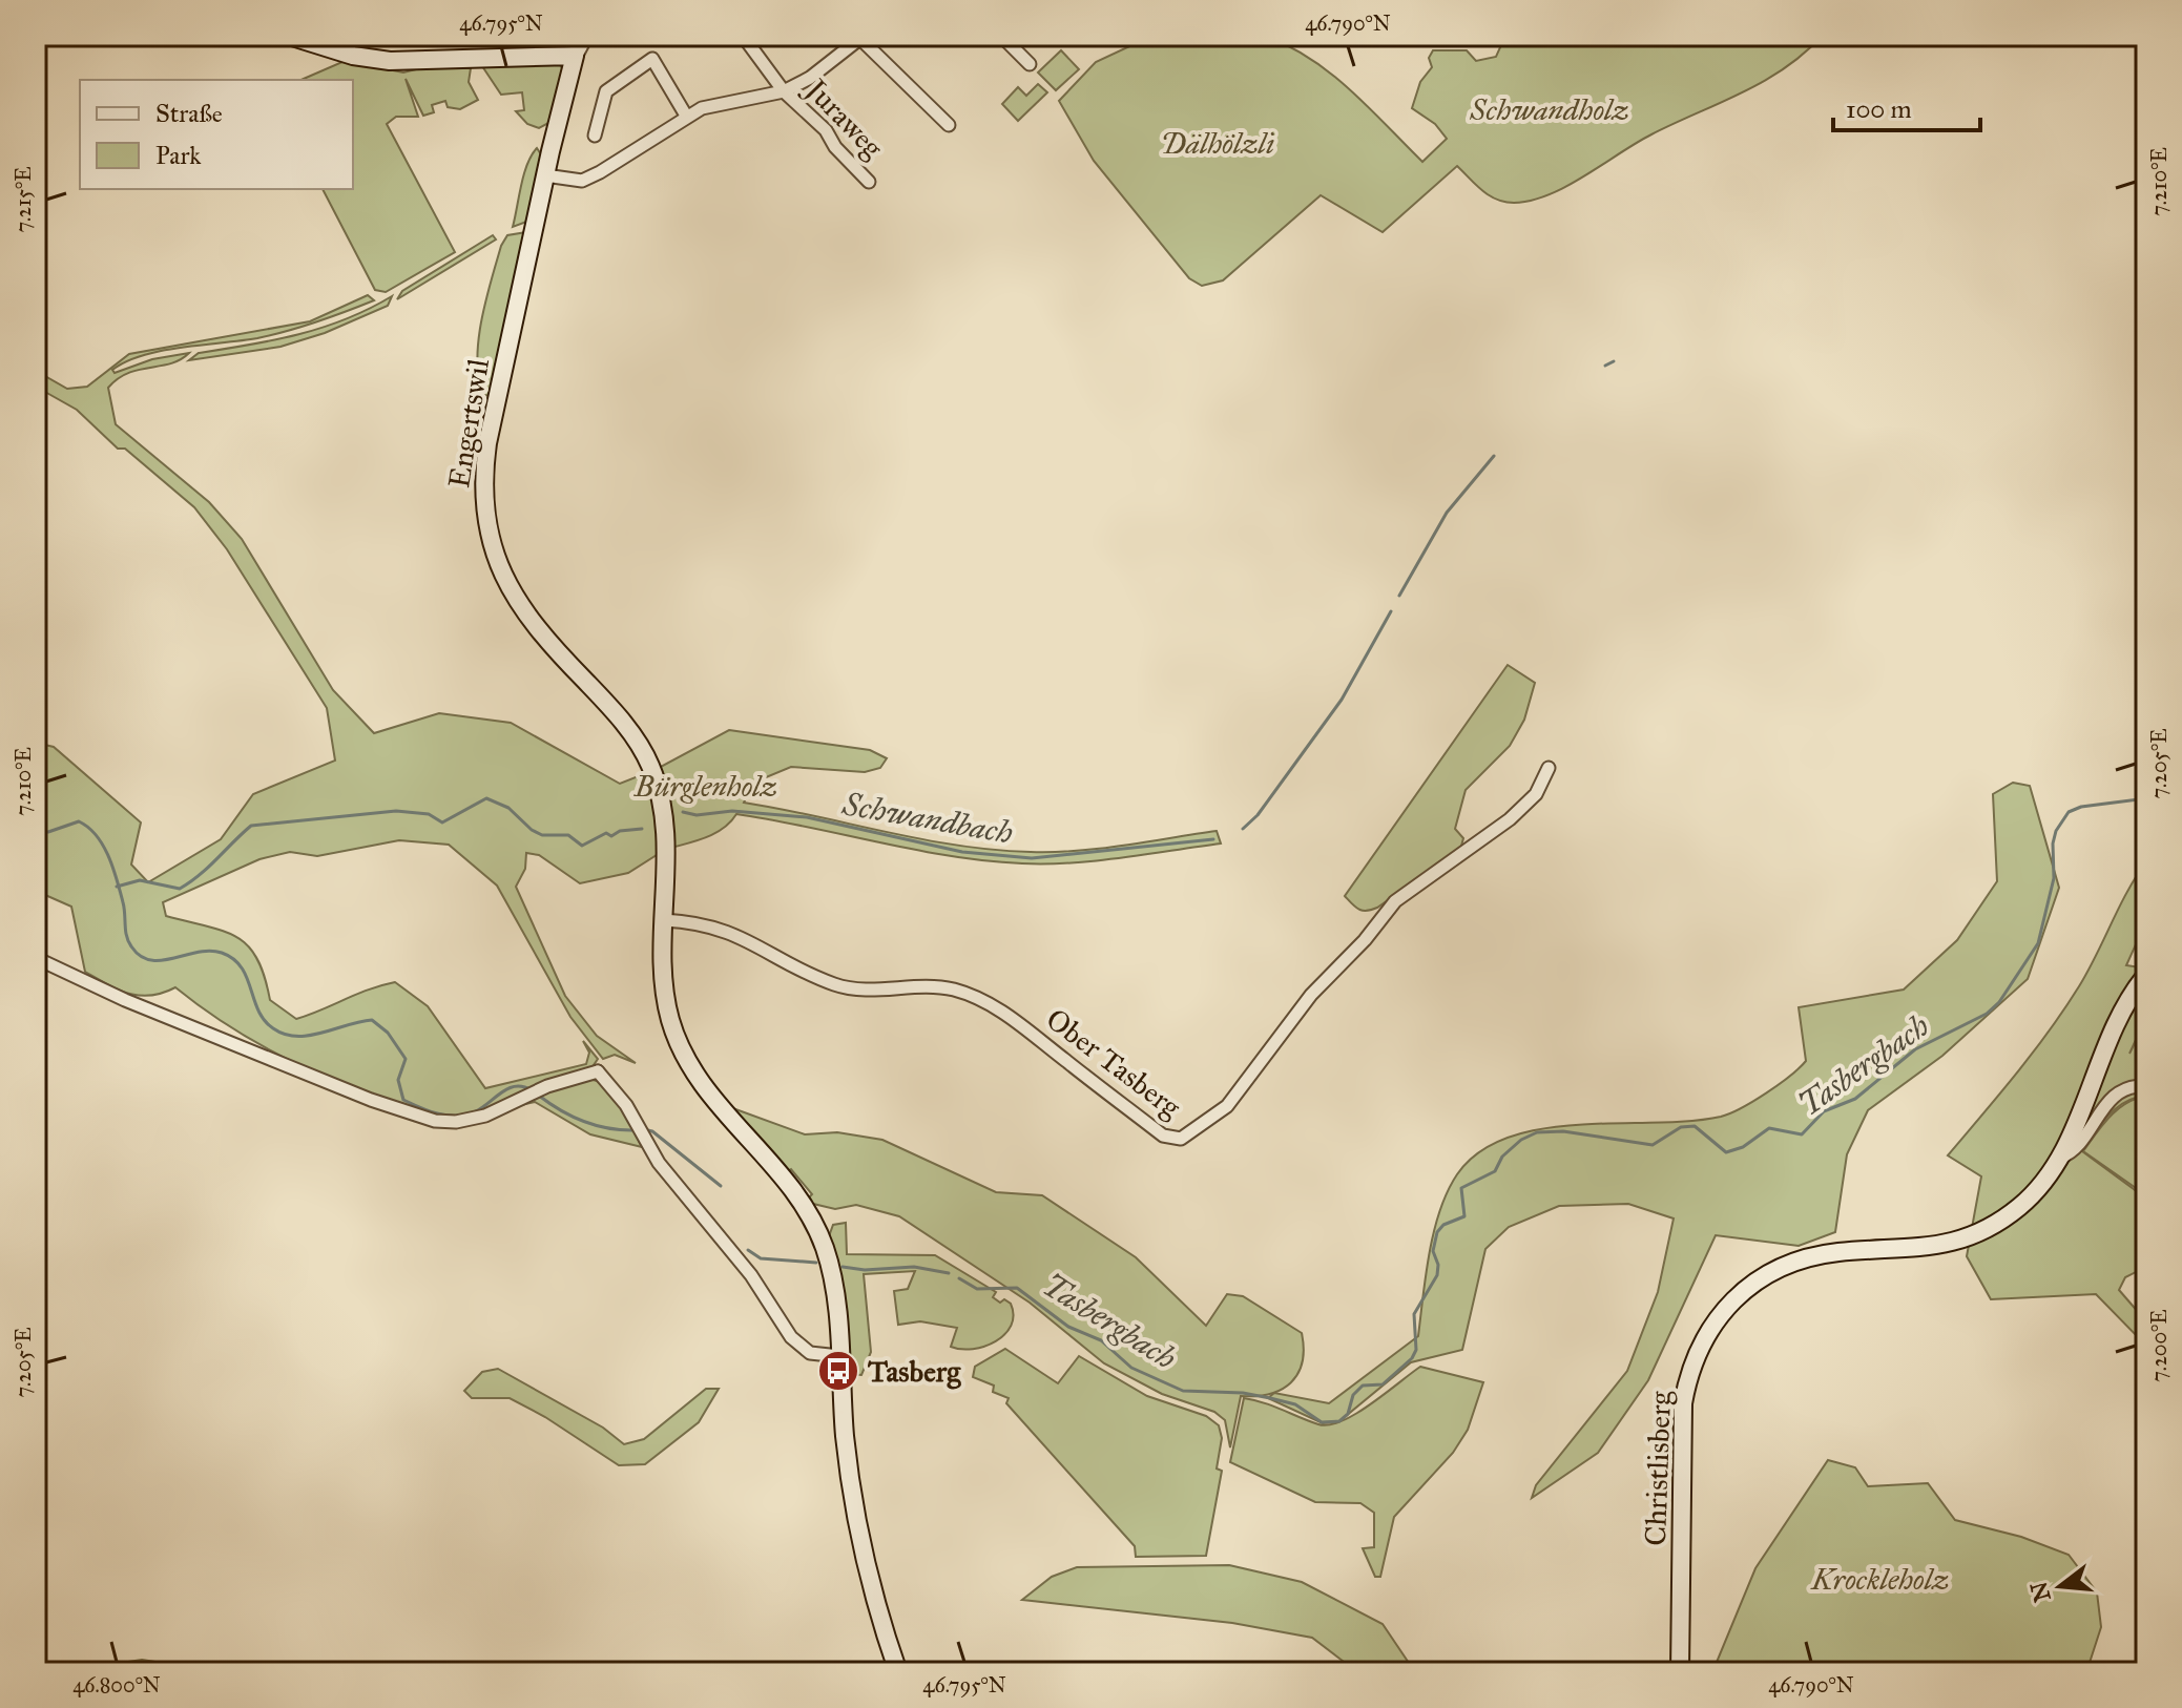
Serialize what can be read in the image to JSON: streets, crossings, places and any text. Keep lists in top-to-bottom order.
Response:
{
  "streets": {
    "main road": ["Engertswil", "Christlisberg"],
    "street": ["Juraweg", "Ober Tasberg"]
  },
  "crossings": [
    ["Engertswil", "Ober Tasberg"]
  ],
  "water": ["Schwandbach", "Tasbergbach"],
  "parks": [
    "Schwandholz",
    "Dälhölzli",
    "Bürglenholz",
    "Krockleholz"
  ],
  "places": {
    "bus stop": ["Tasberg"]
  },
  "legend": ["Straße", "Park"],
  "scale_bar": "100 m",
  "north": "left",
  "coordinates": [
    "46.795°N",
    "46.790°N",
    "7.210°E",
    "7.215°E",
    "7.205°E",
    "7.200°E",
    "46.800°N"
  ]
}
